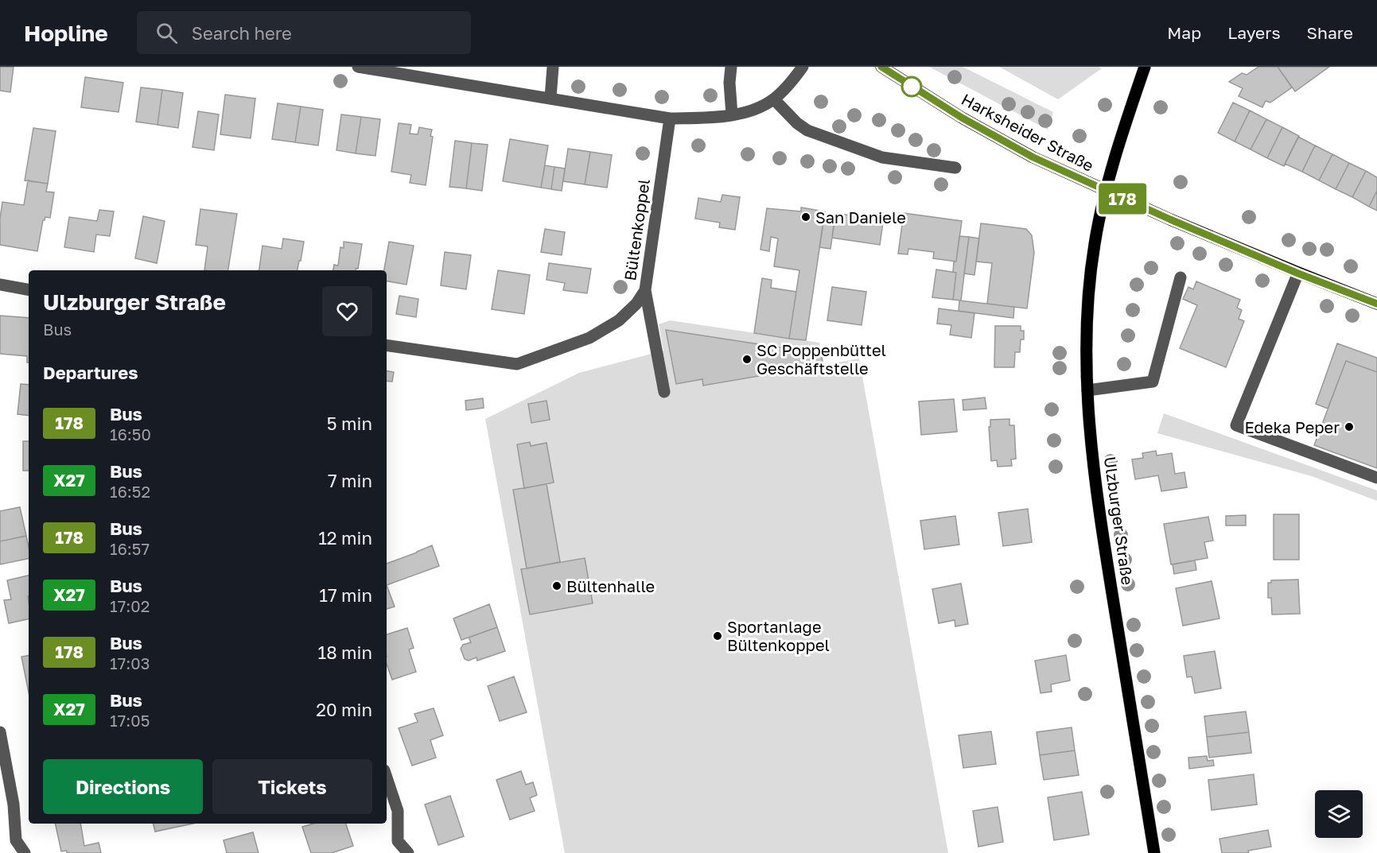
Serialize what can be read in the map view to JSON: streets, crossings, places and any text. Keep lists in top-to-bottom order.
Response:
{
  "streets": {
    "main road": ["Harksheider Straße", "Ulzburger Straße"],
    "street": ["Bültenkoppel"]
  },
  "crossings": [
    ["Harksheider Straße", "Ulzburger Straße"]
  ],
  "places": [
    "San Daniele",
    "SC Poppenbüttel Geschäftstelle",
    "Edeka Peper",
    "Bültenhalle",
    "Sportanlage Bültenkoppel"
  ],
  "lines": ["bus line 178"],
  "page": {
    "header": "Hopline",
    "search": "Search here",
    "nav": ["Map", "Layers", "Share"],
    "on_map": "178",
    "heading": [
      ["Ulzburger Straße", "Bus"],
      "Departures"
    ],
    "list": [
      {
        "mark": "178",
        "name": "Bus",
        "note": "16:50",
        "value": "5 min"
      },
      {
        "mark": "X27",
        "name": "Bus",
        "note": "16:52",
        "value": "7 min"
      },
      {
        "mark": "178",
        "name": "Bus",
        "note": "16:57",
        "value": "12 min"
      },
      {
        "mark": "X27",
        "name": "Bus",
        "note": "17:02",
        "value": "17 min"
      },
      {
        "mark": "178",
        "name": "Bus",
        "note": "17:03",
        "value": "18 min"
      },
      {
        "mark": "X27",
        "name": "Bus",
        "note": "17:05",
        "value": "20 min"
      }
    ],
    "buttons": ["Directions", "Tickets"]
  }
}
